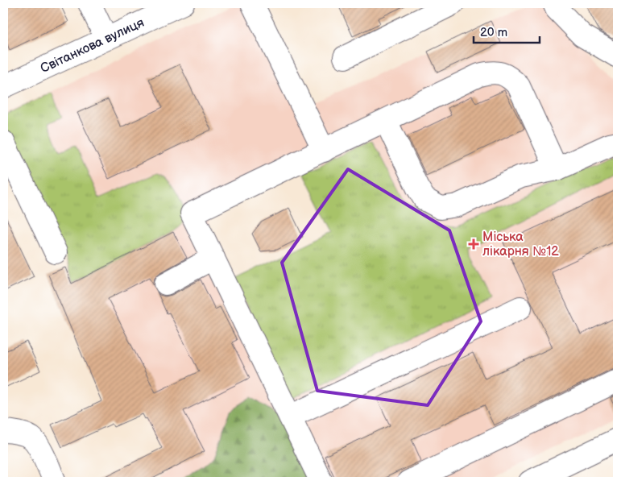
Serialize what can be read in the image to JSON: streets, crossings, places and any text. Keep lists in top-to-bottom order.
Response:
{
  "streets": {
    "street": ["Світанкова вулиця"]
  },
  "places": {
    "health": ["Міська лікарня №12"]
  },
  "scale_bar": "20 m"
}
